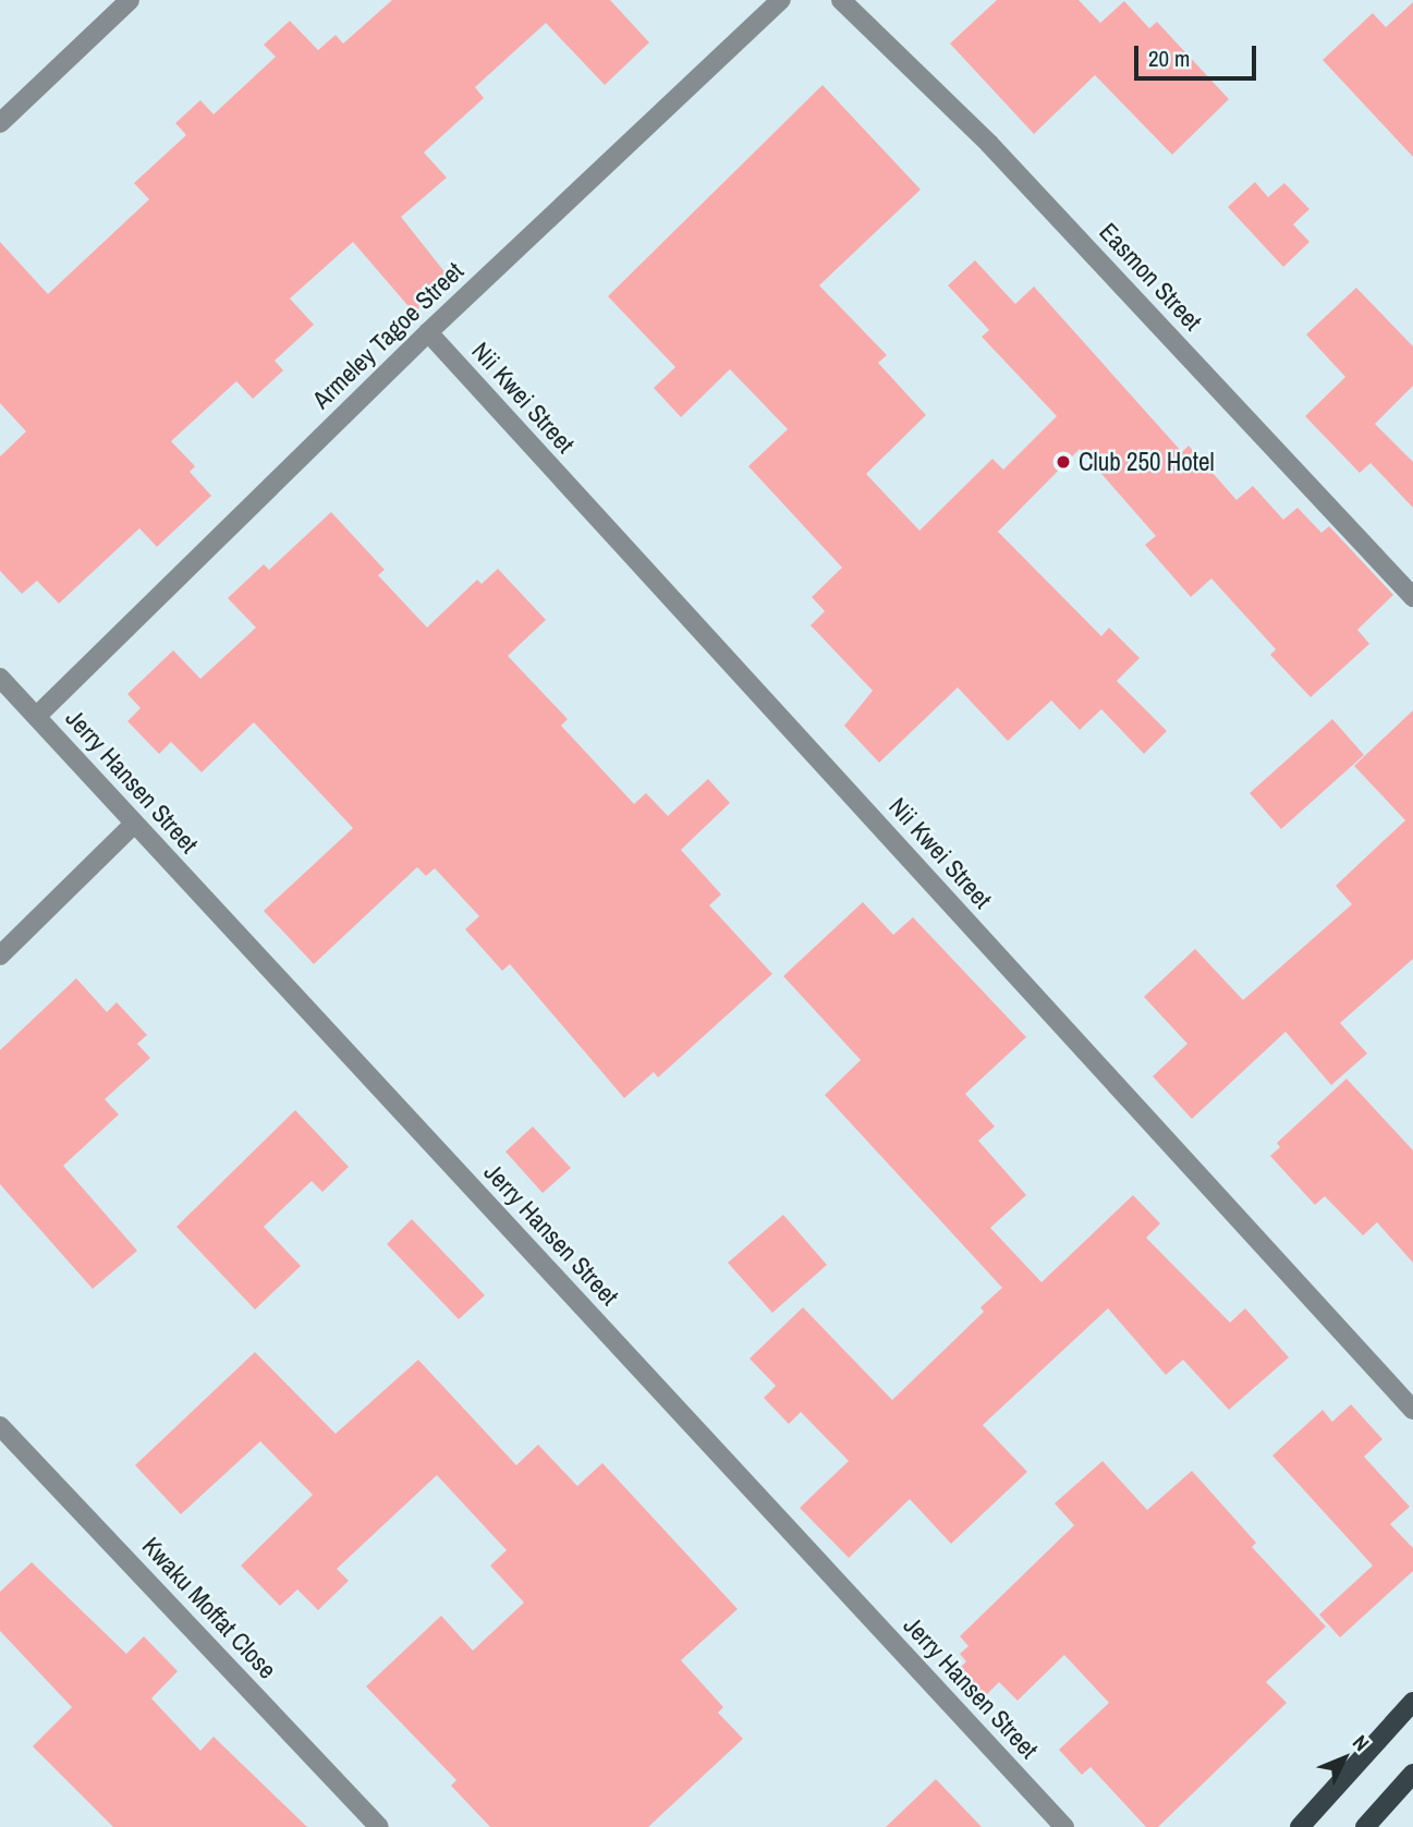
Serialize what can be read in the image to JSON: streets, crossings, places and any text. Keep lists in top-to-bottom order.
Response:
{
  "streets": {
    "street": [
      "Easmon Street",
      "Armeley Tagoe Street",
      "Nii Kwei Street",
      "Jerry Hansen Street",
      "Kwaku Moffat Close"
    ]
  },
  "crossings": [
    ["Armeley Tagoe Street", "Nii Kwei Street"],
    ["Armeley Tagoe Street", "Jerry Hansen Street"]
  ],
  "places": ["Club 250 Hotel"],
  "scale_bar": "20 m",
  "north": "top right"
}
